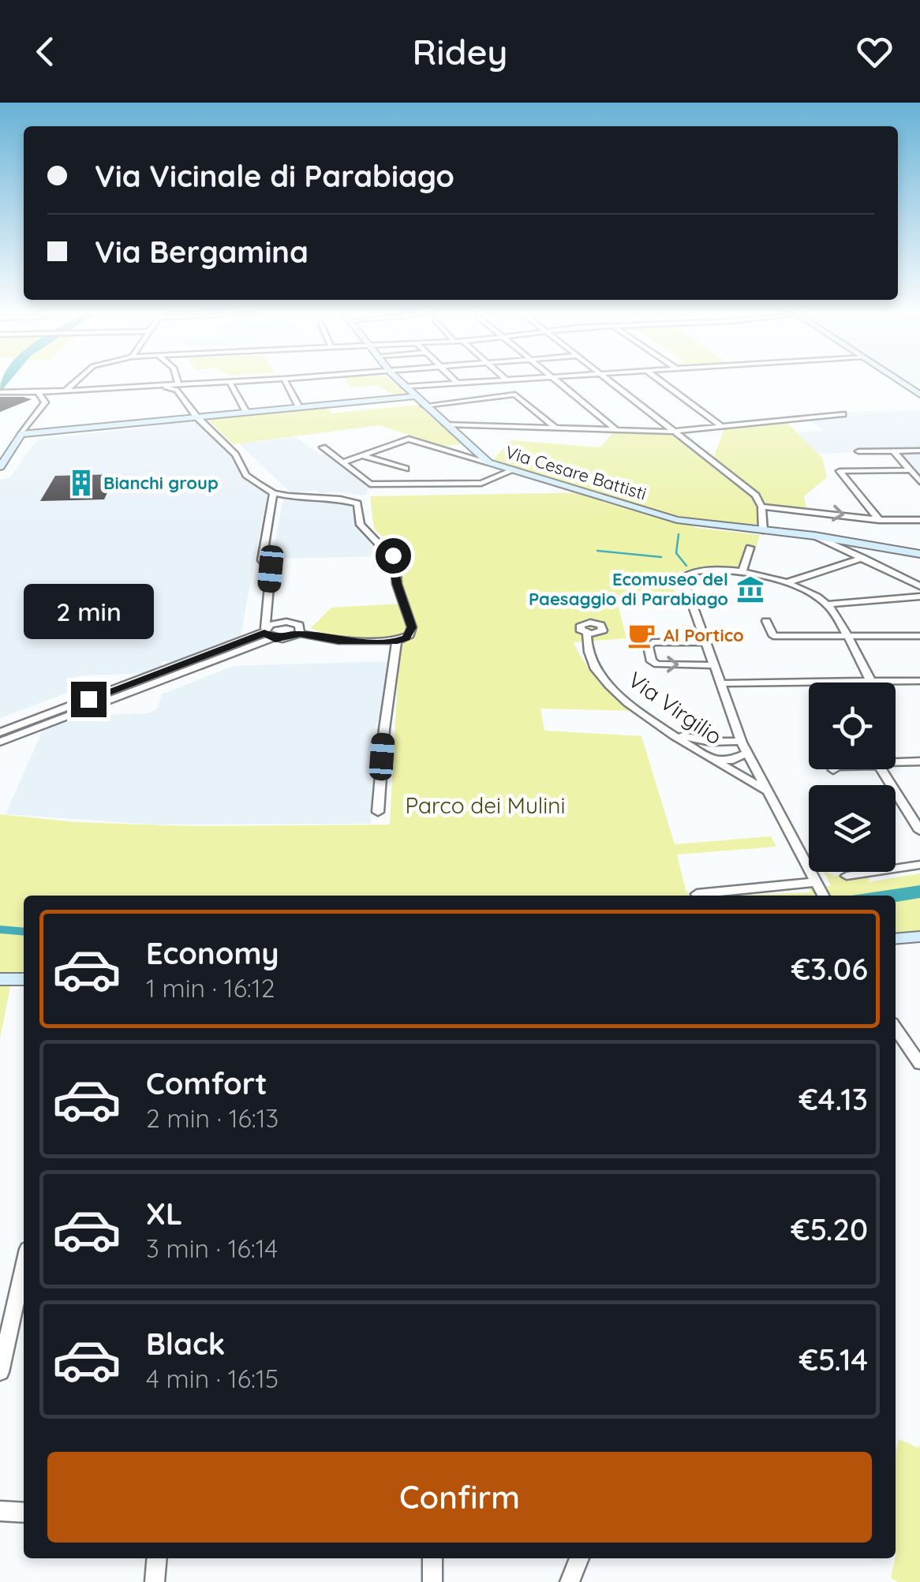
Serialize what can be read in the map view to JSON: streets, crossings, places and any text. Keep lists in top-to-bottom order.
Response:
{
  "streets": {
    "street": ["Via Cesare Battisti", "Via Virgilio"]
  },
  "parks": ["Parco dei Mulini"],
  "places": {
    "building": ["Bianchi group"],
    "museum": ["Ecomuseo del Paesaggio di Parabiago"],
    "cafe": ["Al Portico"]
  },
  "page": {
    "header": "Ridey",
    "banner": ["Via Vicinale di Parabiago", "Via Bergamina"],
    "bubble": "2 min",
    "list": [
      {
        "name": "Economy",
        "note": "1 min · 16:12",
        "value": "€3.06"
      },
      {
        "name": "Comfort",
        "note": "2 min · 16:13",
        "value": "€4.13"
      },
      {
        "name": "XL",
        "note": "3 min · 16:14",
        "value": "€5.20"
      },
      {
        "name": "Black",
        "note": "4 min · 16:15",
        "value": "€5.14"
      }
    ],
    "buttons": "Confirm"
  }
}
